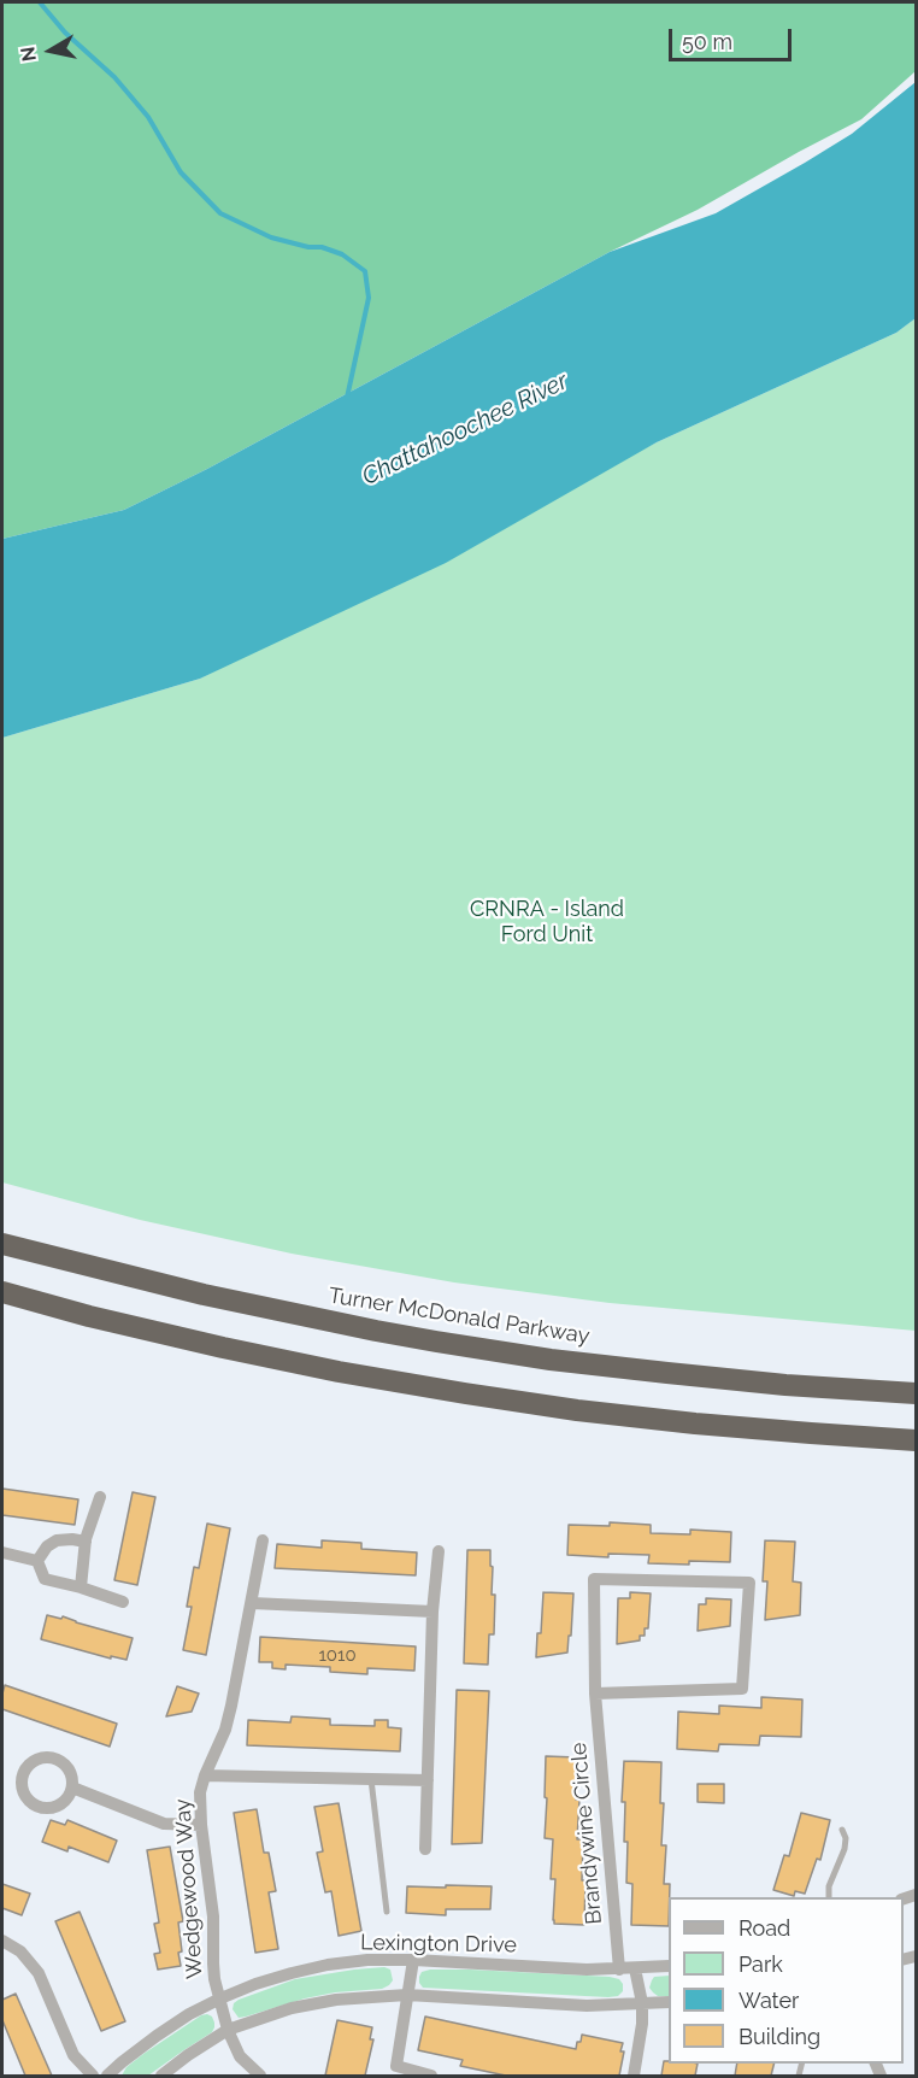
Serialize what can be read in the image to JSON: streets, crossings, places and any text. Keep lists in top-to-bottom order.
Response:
{
  "streets": {
    "highway": ["Turner McDonald Parkway"],
    "street": ["Brandywine Circle", "Wedgewood Way", "Lexington Drive"]
  },
  "crossings": [
    ["Brandywine Circle", "Lexington Drive"],
    ["Wedgewood Way", "Lexington Drive"]
  ],
  "water": ["Chattahoochee River"],
  "parks": ["CRNRA - Island Ford Unit"],
  "house_numbers": ["1010"],
  "legend": [
    "Road",
    "Park",
    "Water",
    "Building"
  ],
  "scale_bar": "50 m",
  "north": "left"
}
